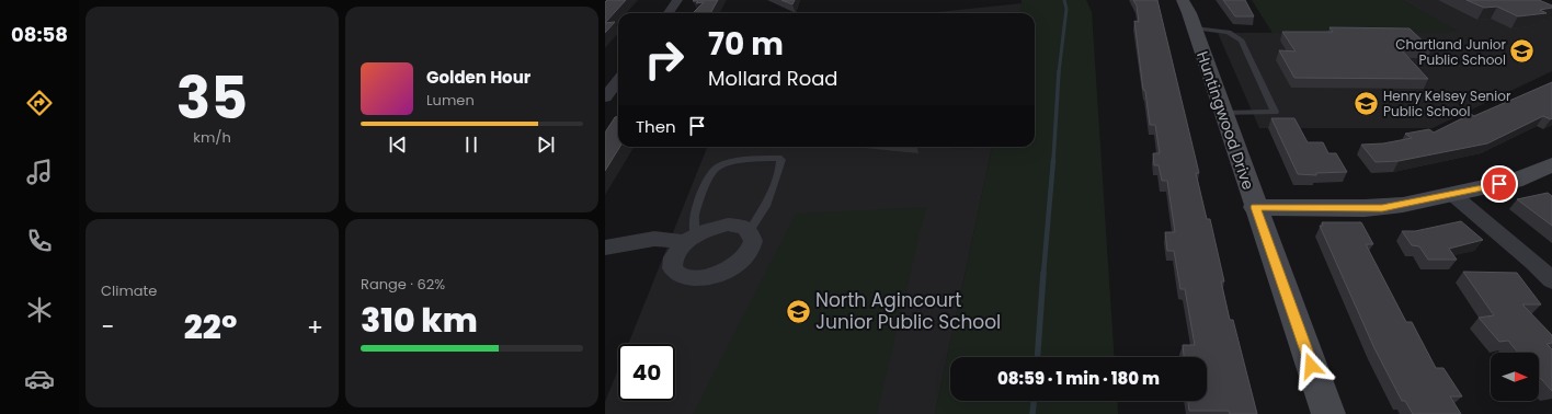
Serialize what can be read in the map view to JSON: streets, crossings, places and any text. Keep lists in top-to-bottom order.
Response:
{
  "streets": {
    "street": ["Huntingwood Drive"]
  },
  "places": {
    "school or university": ["Chartland Junior Public School", "Henry Kelsey Senior Public School", "North Agincourt Junior Public School"]
  },
  "north": "right",
  "page": {
    "tabs": "08:58",
    "tile": [
      ["35", "km/h"],
      "Climate",
      ["Range · 62%", "310 km"]
    ],
    "turn": ["70 m", "Mollard Road"],
    "song": ["Golden Hour", "Lumen"],
    "then": "Then",
    "heat": ["−", "22°", "+"],
    "limit": "40",
    "trip": "08:59 · 1 min · 180 m"
  }
}
